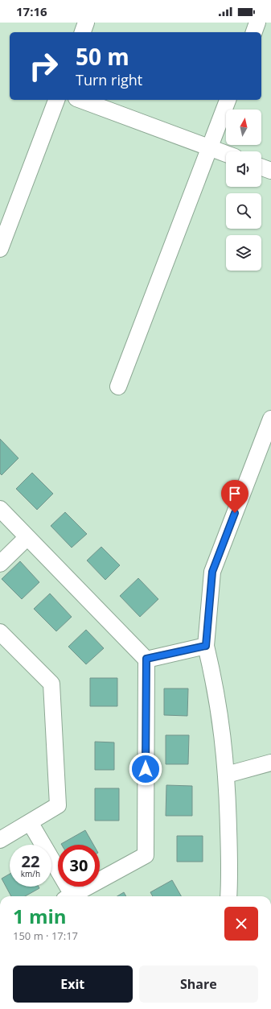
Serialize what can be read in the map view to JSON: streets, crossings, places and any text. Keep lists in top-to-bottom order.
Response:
{
  "north": "top",
  "page": {
    "status": "17:16",
    "turn": ["50 m", "Turn right"],
    "speed": "22 km/h",
    "limit": "30",
    "heading": ["1 min", "150 m · 17:17"],
    "buttons": ["Exit", "Share"]
  }
}
